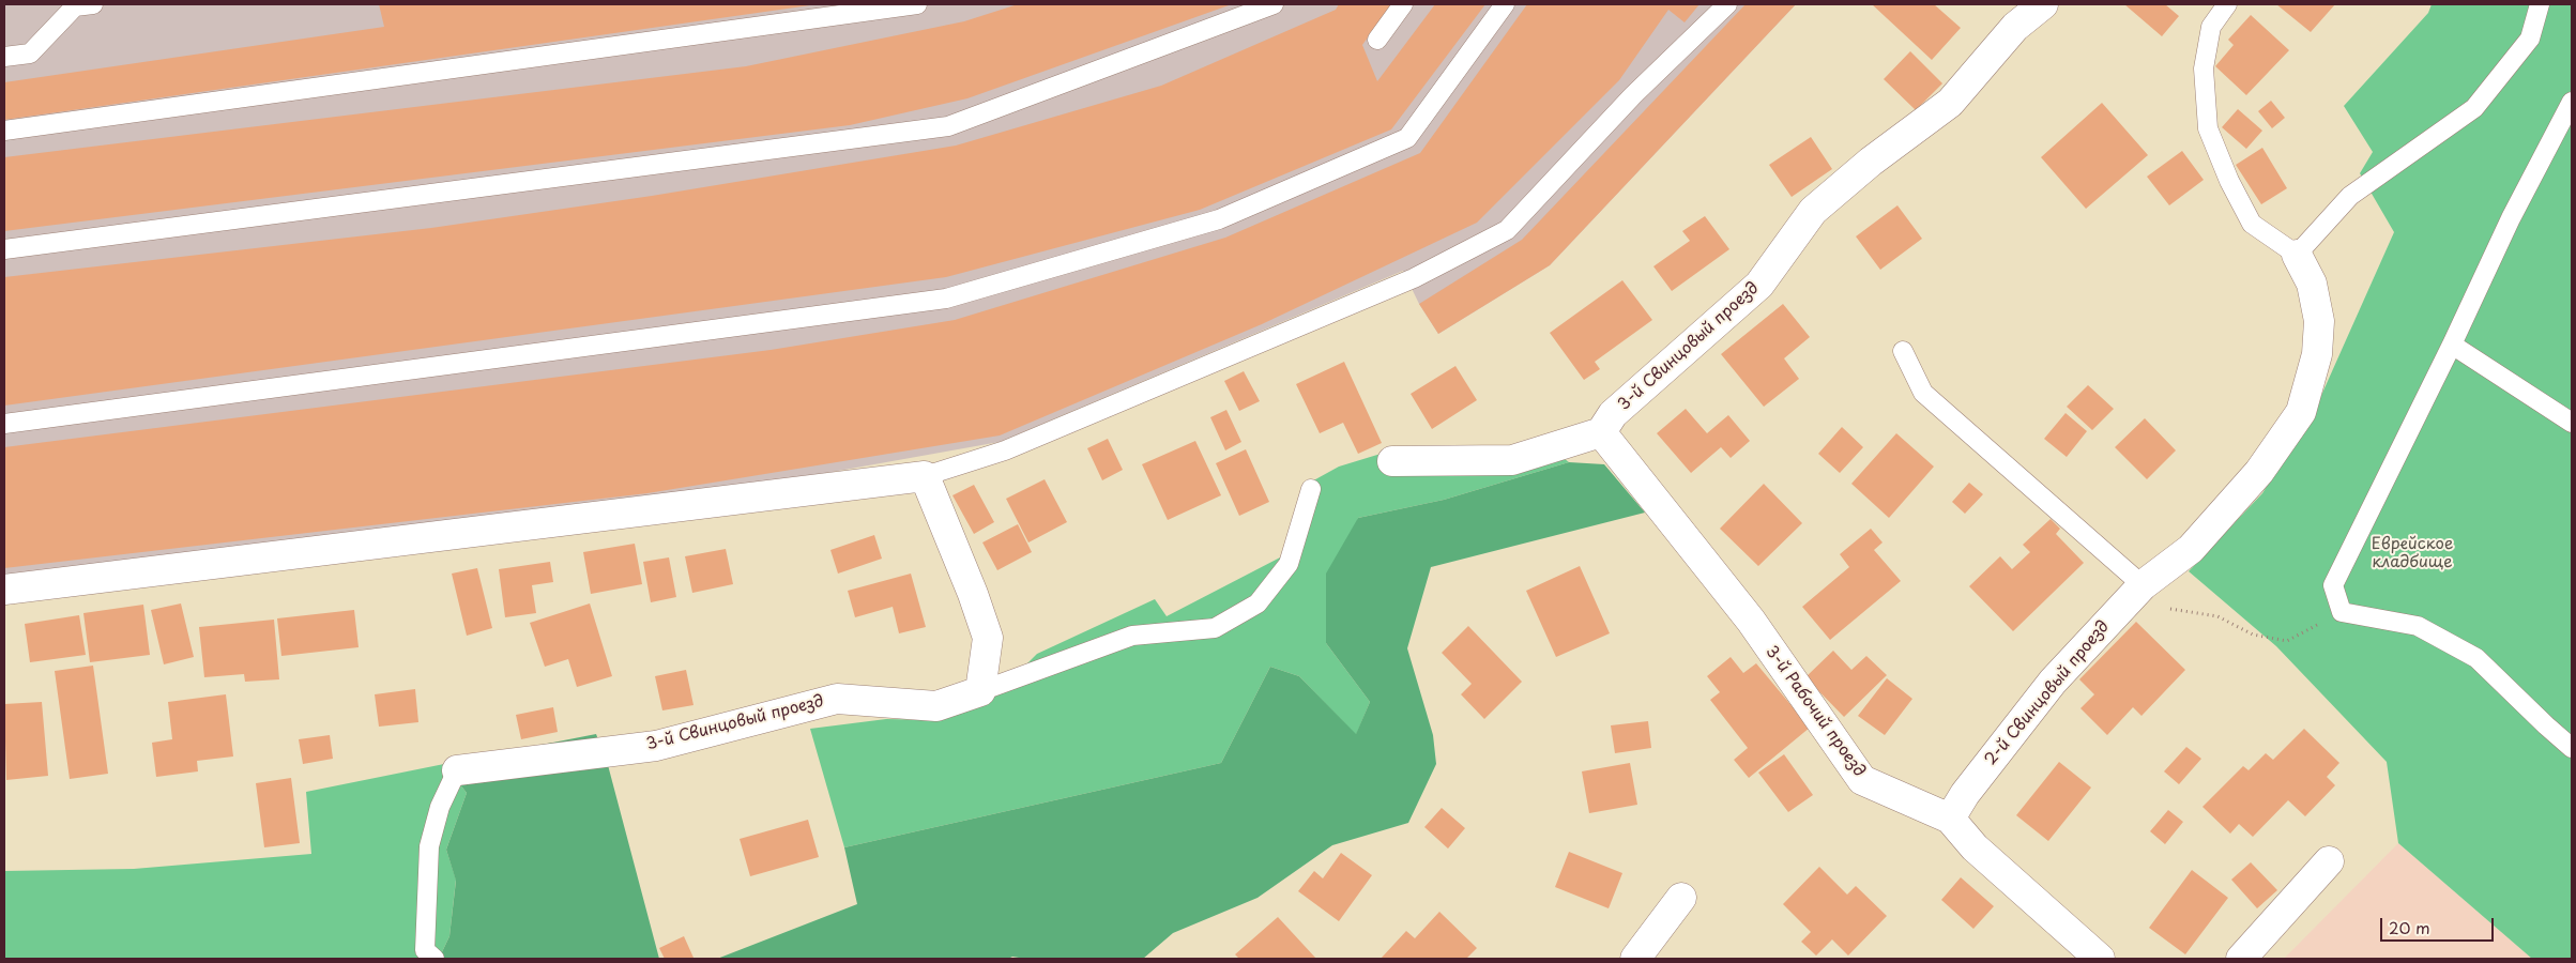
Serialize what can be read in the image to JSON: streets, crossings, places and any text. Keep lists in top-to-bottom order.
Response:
{
  "streets": {
    "street": ["3-й Свинцовый проезд", "2-й Свинцовый проезд", "3-й Рабочий проезд"]
  },
  "crossings": [
    ["3-й Свинцовый проезд", "3-й Рабочий проезд"],
    ["2-й Свинцовый проезд", "3-й Рабочий проезд"]
  ],
  "parks": ["Еврейское кладбище"],
  "scale_bar": "20 m"
}
